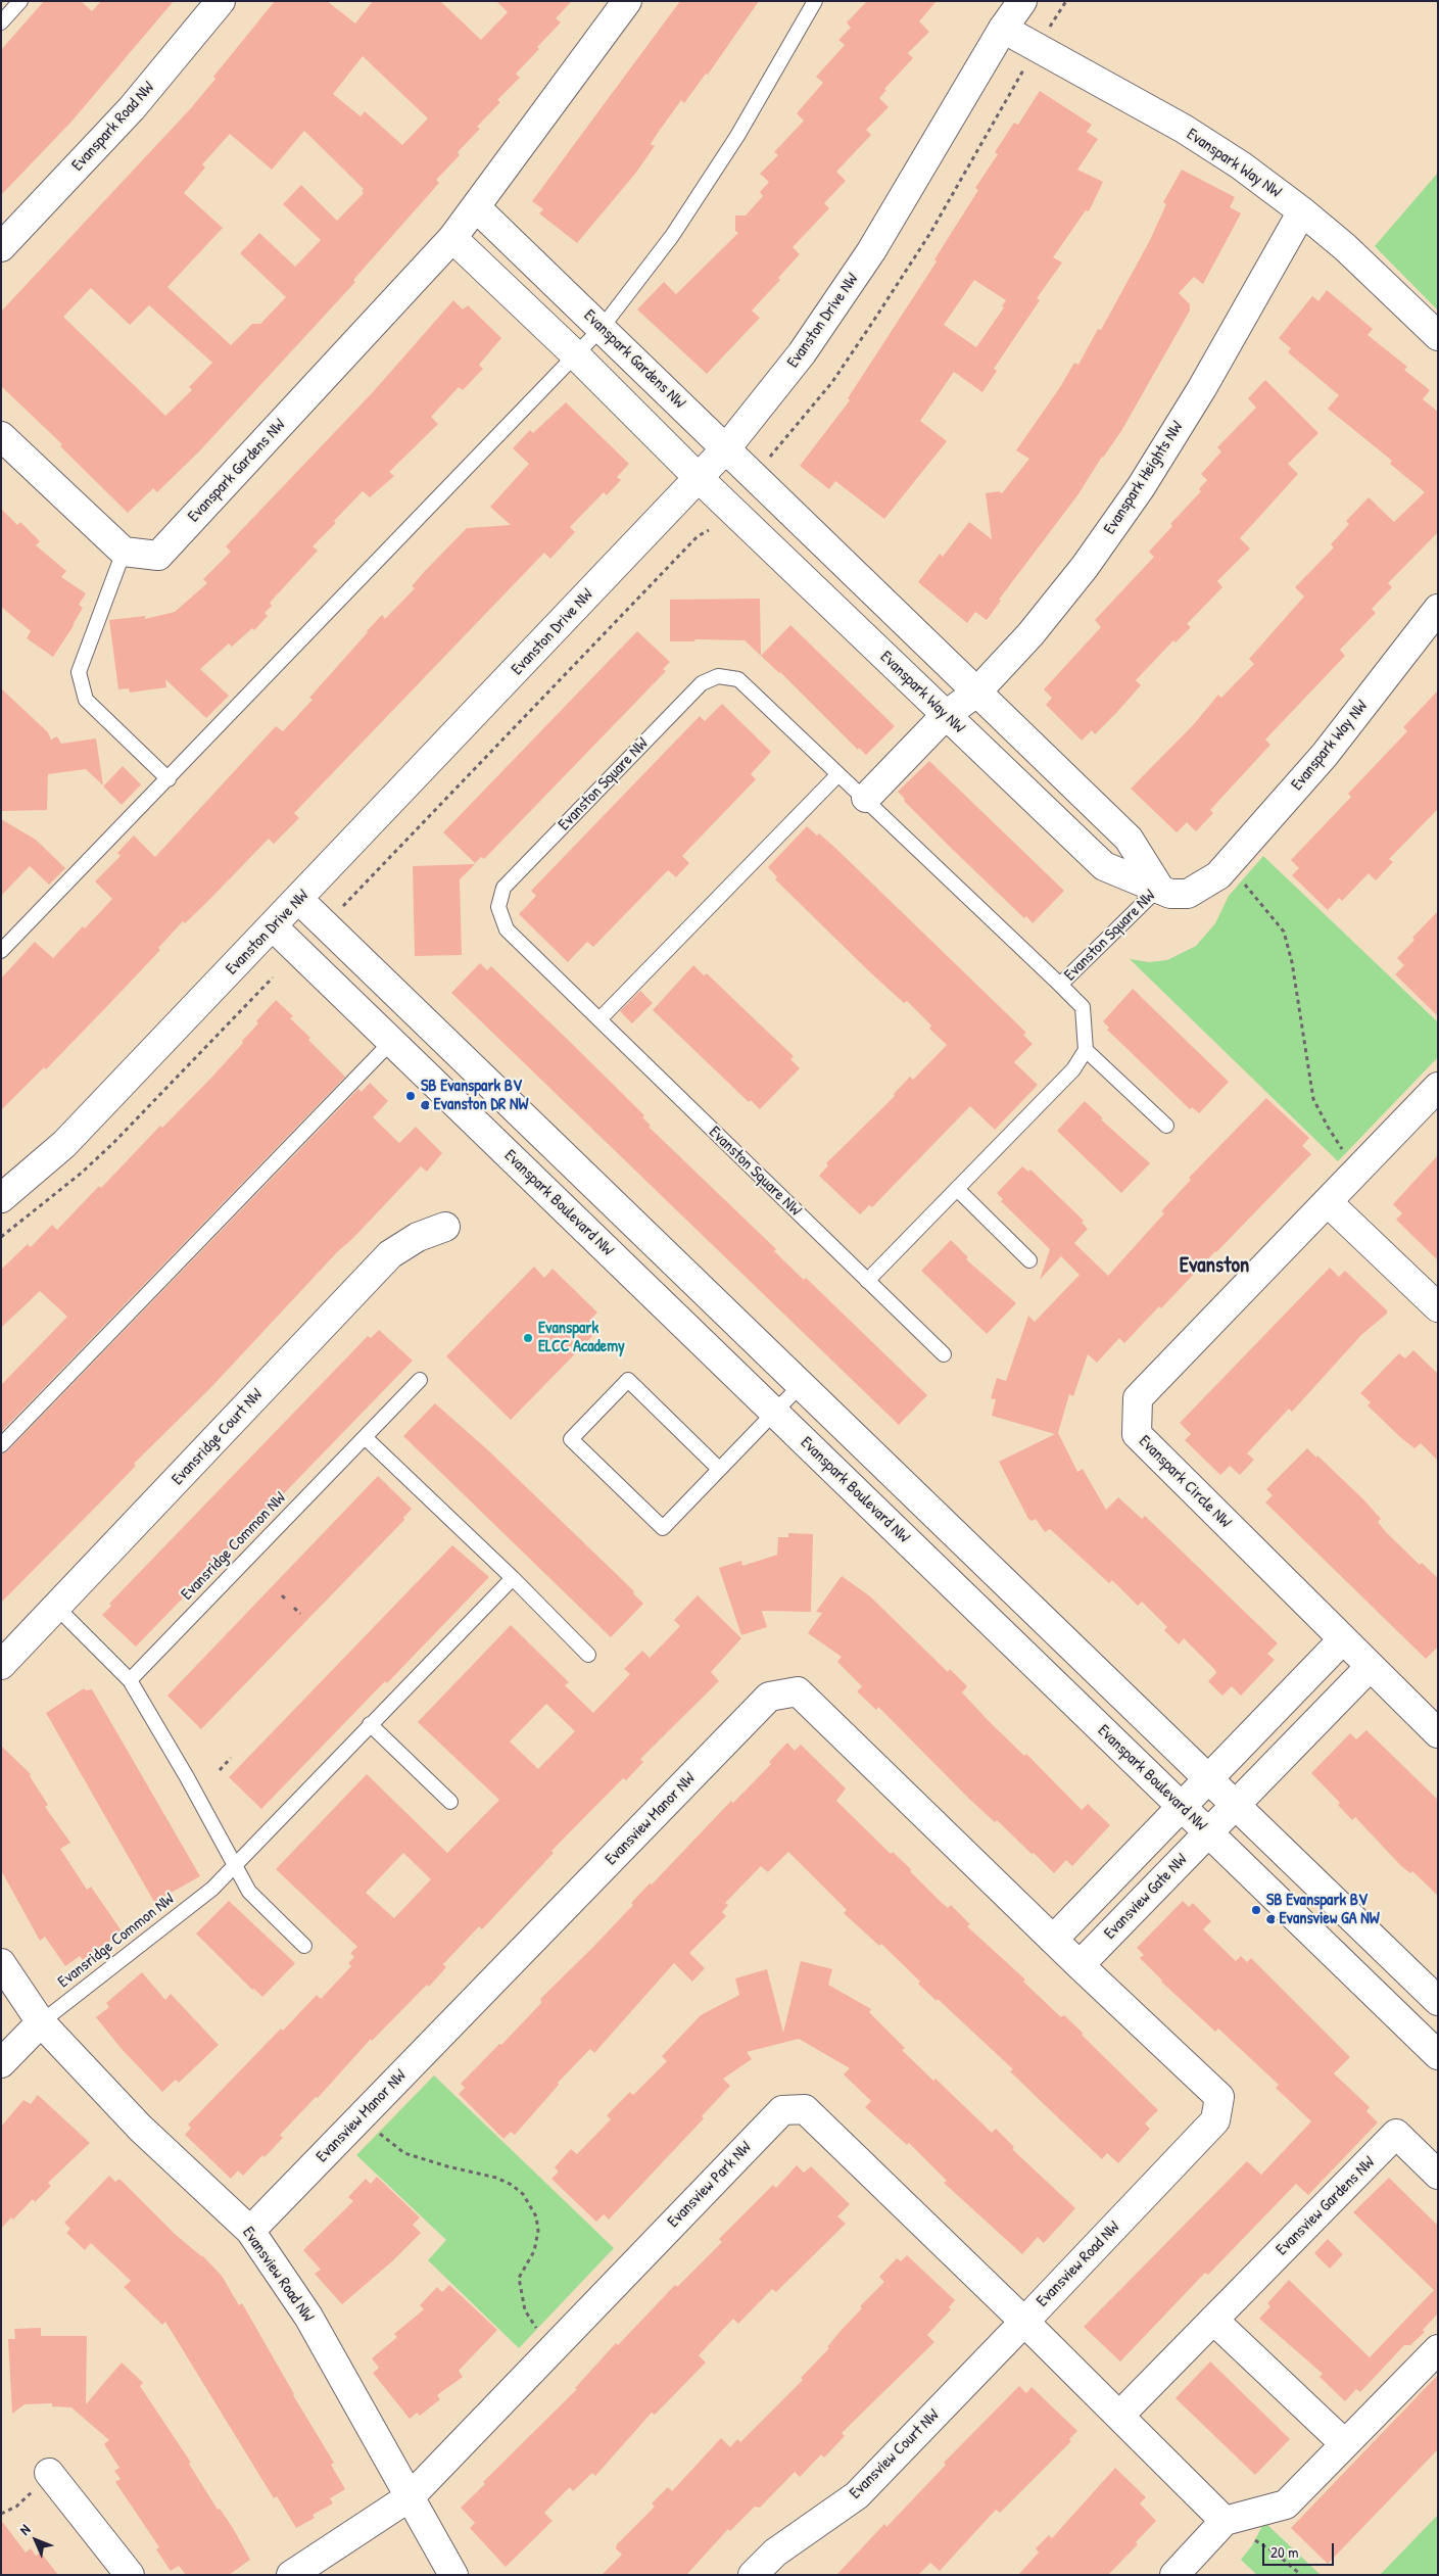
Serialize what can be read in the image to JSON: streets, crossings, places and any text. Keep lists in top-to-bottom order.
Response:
{
  "streets": {
    "street": [
      "Evanspark Road NW",
      "Evanspark Way NW",
      "Evanston Drive NW",
      "Evanspark Gardens NW",
      "Evanspark Heights NW",
      "Evanspark Boulevard NW",
      "Evansridge Court NW",
      "Evanspark Circle NW",
      "Evansview Manor NW",
      "Evansview Gate NW",
      "Evansview Park NW",
      "Evansview Gardens NW",
      "Evansview Road NW",
      "Evansview Court NW"
    ],
    "lane": ["Evanston Square NW", "Evansridge Common NW"]
  },
  "crossings": [
    ["Evanspark Way NW", "Evanston Drive NW"],
    ["Evanspark Way NW", "Evanspark Heights NW"],
    ["Evanspark Way NW", "Evanston Square NW"],
    ["Evanston Drive NW", "Evanspark Gardens NW"],
    ["Evanston Drive NW", "Evanspark Boulevard NW"],
    ["Evanspark Boulevard NW", "Evansview Gate NW"],
    ["Evansridge Common NW", "Evansview Road NW"],
    ["Evansview Manor NW", "Evansview Gate NW"],
    ["Evansview Manor NW", "Evansview Road NW"],
    ["Evansview Gate NW", "Evansview Road NW"],
    ["Evansview Park NW", "Evansview Road NW"],
    ["Evansview Park NW", "Evansview Court NW"],
    ["Evansview Gardens NW", "Evansview Road NW"],
    ["Evansview Road NW", "Evansview Court NW"]
  ],
  "districts": ["Evanston"],
  "places": ["SB Evanspark BV @ Evanston DR NW", "Evanspark ELCC Academy", "SB Evanspark BV @ Evansview GA NW"],
  "scale_bar": "20 m",
  "north": "top left"
}
